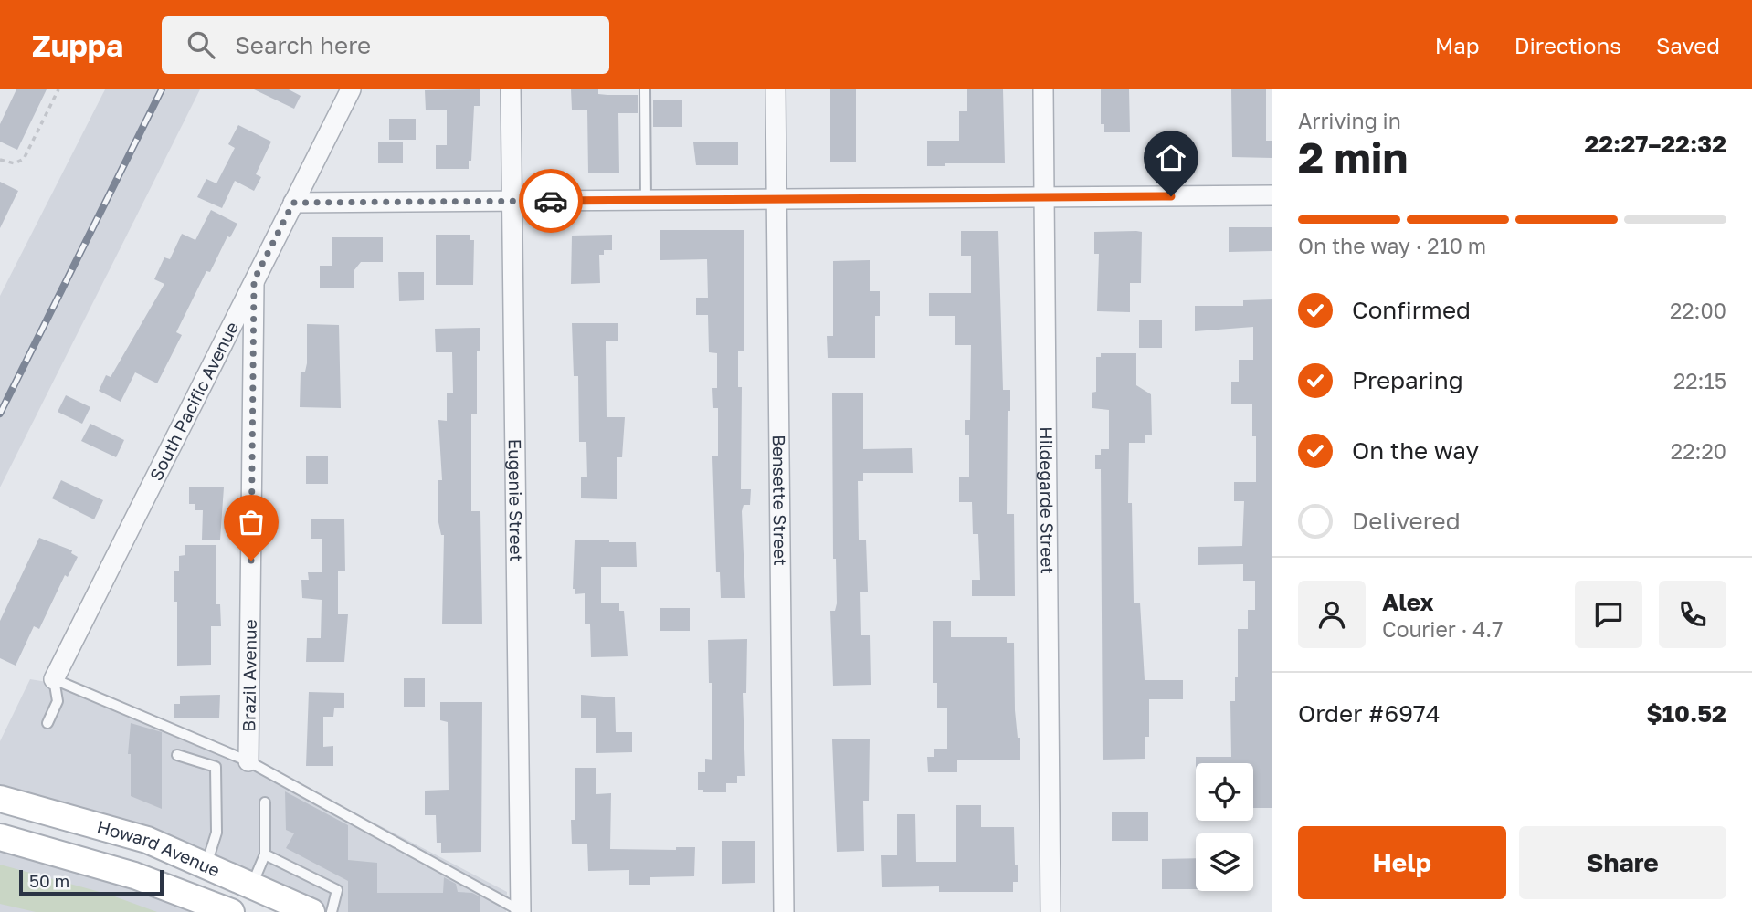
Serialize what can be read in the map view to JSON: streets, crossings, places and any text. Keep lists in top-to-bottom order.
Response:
{
  "streets": {
    "main road": ["Howard Avenue"],
    "street": [
      "South Pacific Avenue",
      "Hildegarde Street",
      "Eugenie Street",
      "Bensette Street",
      "Brazil Avenue"
    ]
  },
  "crossings": [
    ["South Pacific Avenue", "Brazil Avenue"]
  ],
  "scale_bar": "50 m",
  "page": {
    "header": "Zuppa",
    "search": "Search here",
    "nav": ["Map", "Directions", "Saved"],
    "heading": ["2 min", "Arriving in", "22:27–22:32"],
    "panel": [
      "Alex",
      "Courier · 4.7",
      "Order #6974",
      "$10.52"
    ],
    "bar": "On the way · 210 m",
    "list": [
      ["Confirmed", "22:00"],
      ["Preparing", "22:15"],
      ["On the way", "22:20"],
      "Delivered"
    ],
    "buttons": ["Help", "Share"],
    "scale": "50 m"
  }
}
